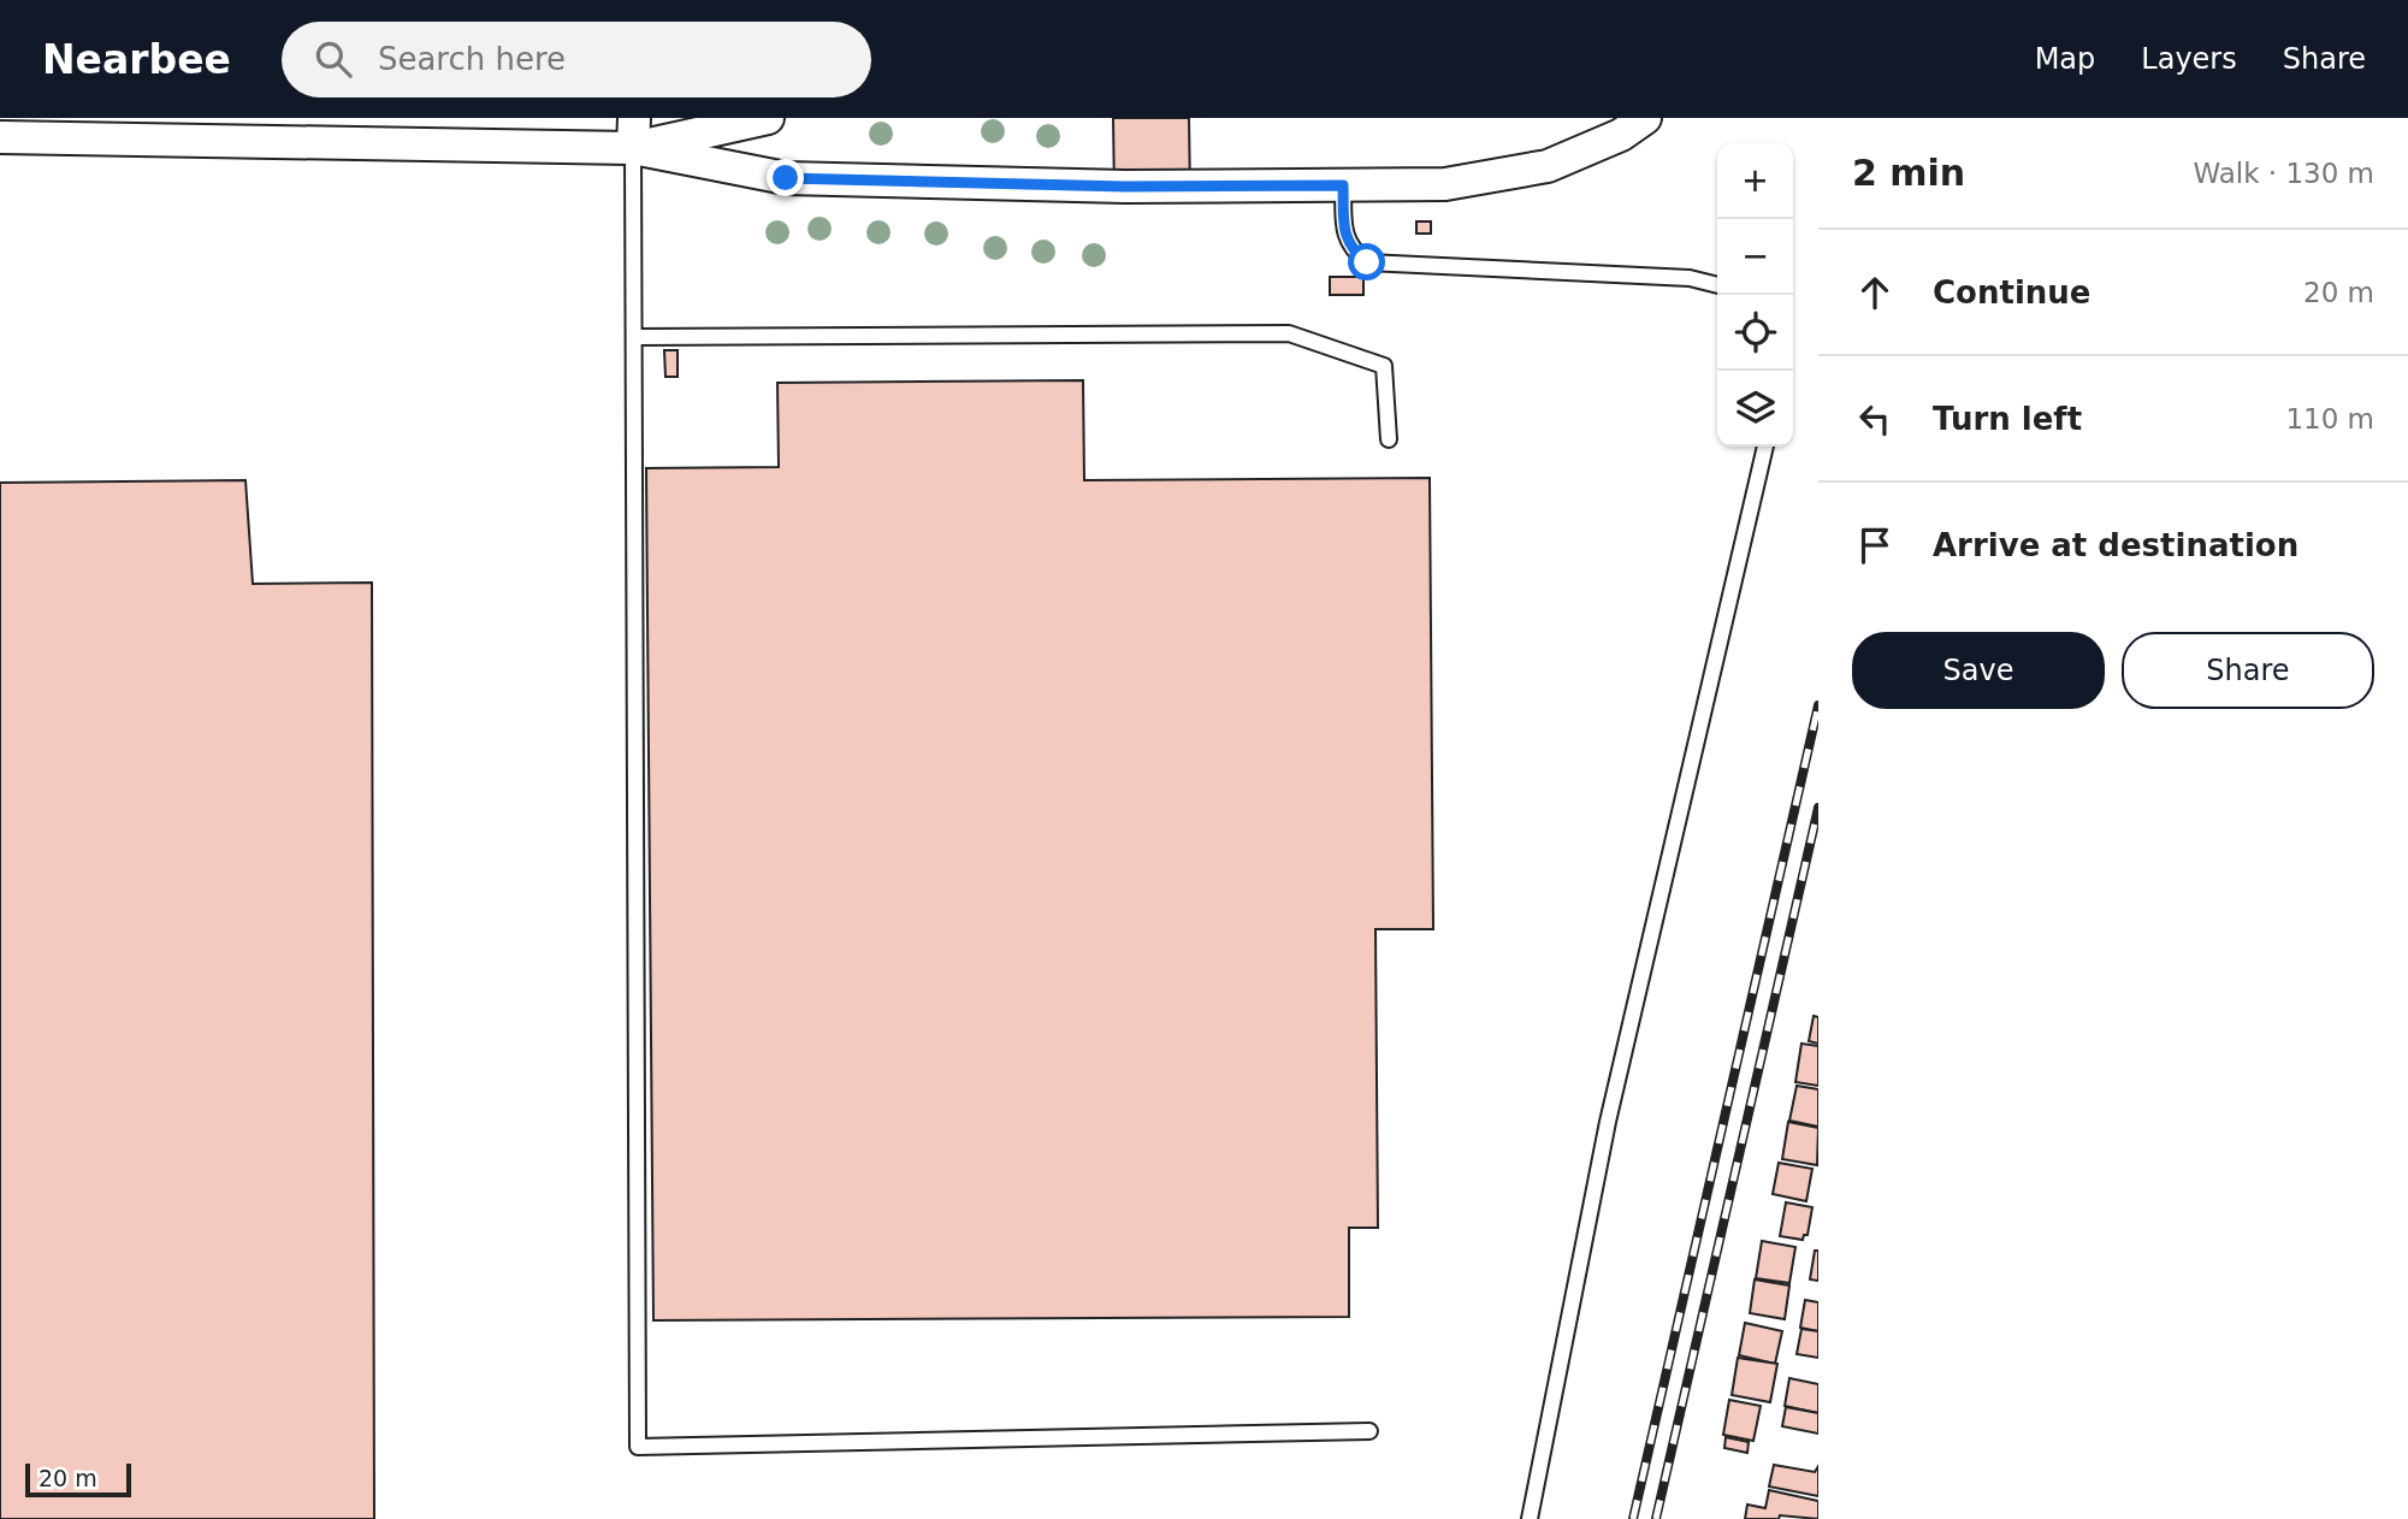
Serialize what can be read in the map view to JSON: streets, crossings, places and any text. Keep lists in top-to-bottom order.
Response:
{
  "scale_bar": "20 m",
  "page": {
    "header": "Nearbee",
    "search": "Search here",
    "nav": ["Map", "Layers", "Share"],
    "heading": ["2 min", "Walk · 130 m"],
    "map_buttons": ["+", "−"],
    "list": [
      ["Continue", "20 m"],
      ["Turn left", "110 m"],
      "Arrive at destination"
    ],
    "buttons": ["Save", "Share"],
    "scale": "20 m"
  }
}
